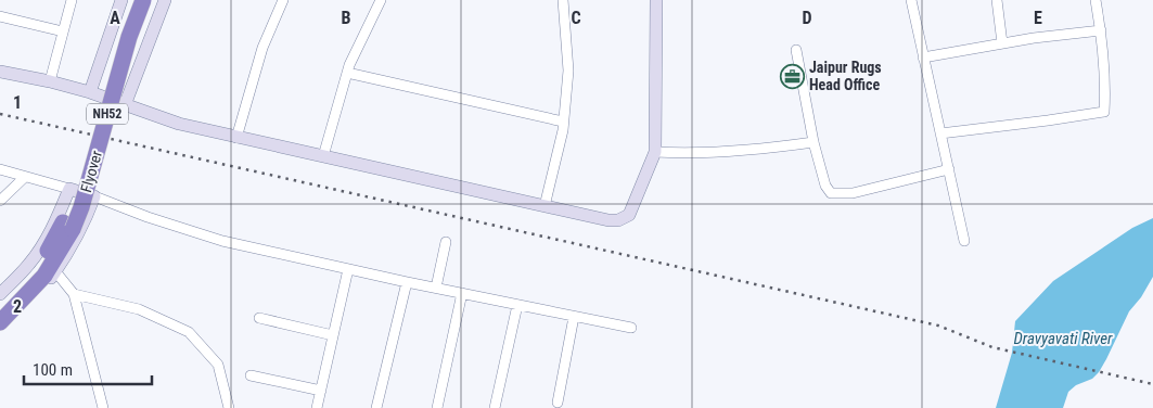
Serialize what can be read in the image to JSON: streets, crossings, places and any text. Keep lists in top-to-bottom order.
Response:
{
  "streets": {
    "highway": ["NH52", "Flyover"]
  },
  "water": ["Dravyavati River"],
  "places": {
    "office": ["Jaipur Rugs Head Office"]
  },
  "scale_bar": "100 m",
  "grid": {
    "columns": [
      "A",
      "B",
      "C",
      "D",
      "E"
    ],
    "rows": ["1", "2"]
  }
}
